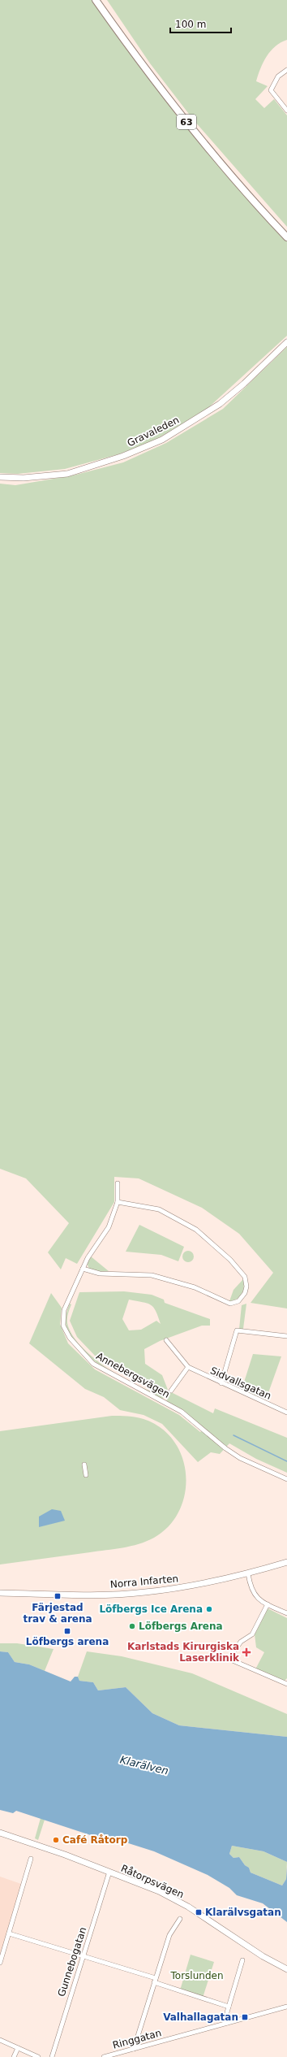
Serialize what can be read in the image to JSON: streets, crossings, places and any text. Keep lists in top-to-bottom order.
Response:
{
  "streets": {
    "main road": ["63"],
    "street": [
      "Gravaleden",
      "Annebergsvägen",
      "Sidvallsgatan",
      "Norra Infarten",
      "Råtorpsvägen",
      "Gunnebogatan",
      "Ringgatan"
    ]
  },
  "crossings": [
    ["Råtorpsvägen", "Gunnebogatan"]
  ],
  "water": ["Klarälven"],
  "parks": ["Torslunden"],
  "places": {
    "transit": [
      "Färjestad trav & arena",
      "Löfbergs arena",
      "Klarälvsgatan",
      "Valhallagatan"
    ],
    "other": ["Löfbergs Ice Arena", "Löfbergs Arena", "Café Råtorp"],
    "health": ["Karlstads Kirurgiska Laserklinik"]
  },
  "scale_bar": "100 m"
}
